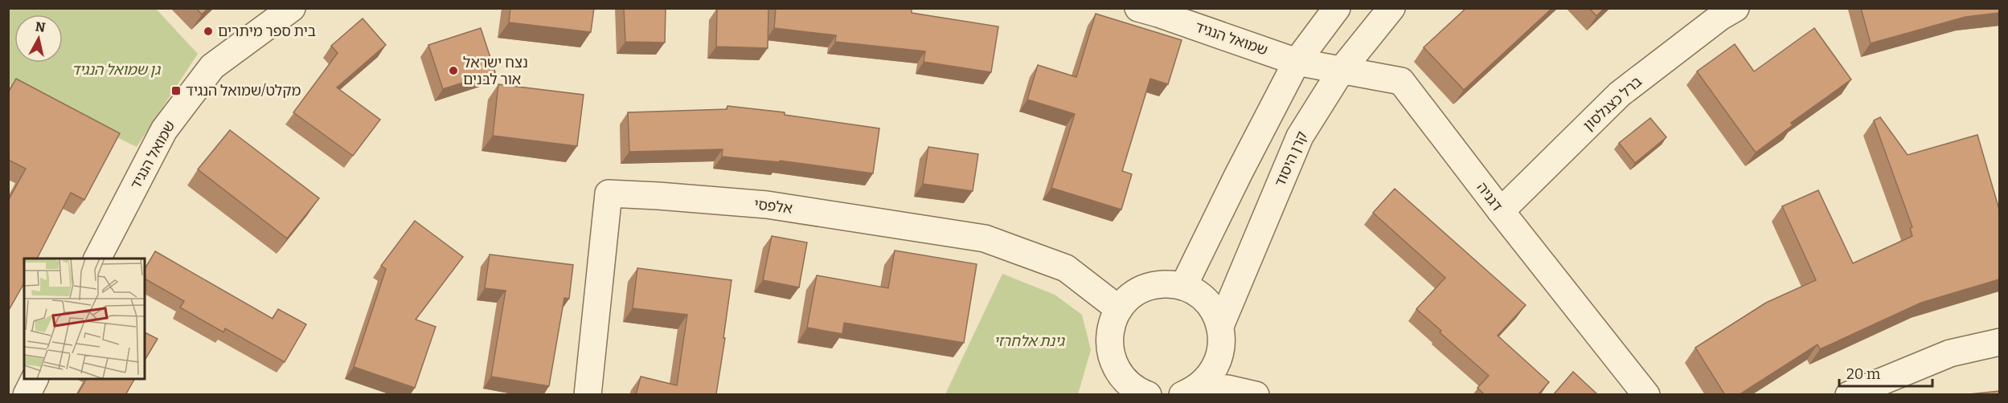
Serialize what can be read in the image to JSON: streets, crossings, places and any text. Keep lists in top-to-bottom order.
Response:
{
  "streets": {
    "street": [
      "שמואל הנגיד",
      "ברל כצנלסון",
      "קרן היסוד",
      "דגניה",
      "אלפסי"
    ]
  },
  "crossings": [
    ["שמואל הנגיד", "דגניה"],
    ["ברל כצנלסון", "דגניה"],
    ["קרן היסוד", "דגניה"]
  ],
  "parks": ["גן שמואל הנגיד", "גינת אלחרזי"],
  "places": {
    "other": ["בית ספר מיתרים", "נצח ישראל אור לבנים"],
    "transit": ["מקלט/שמואל הנגיד"]
  },
  "scale_bar": "20 m",
  "north": "top"
}
